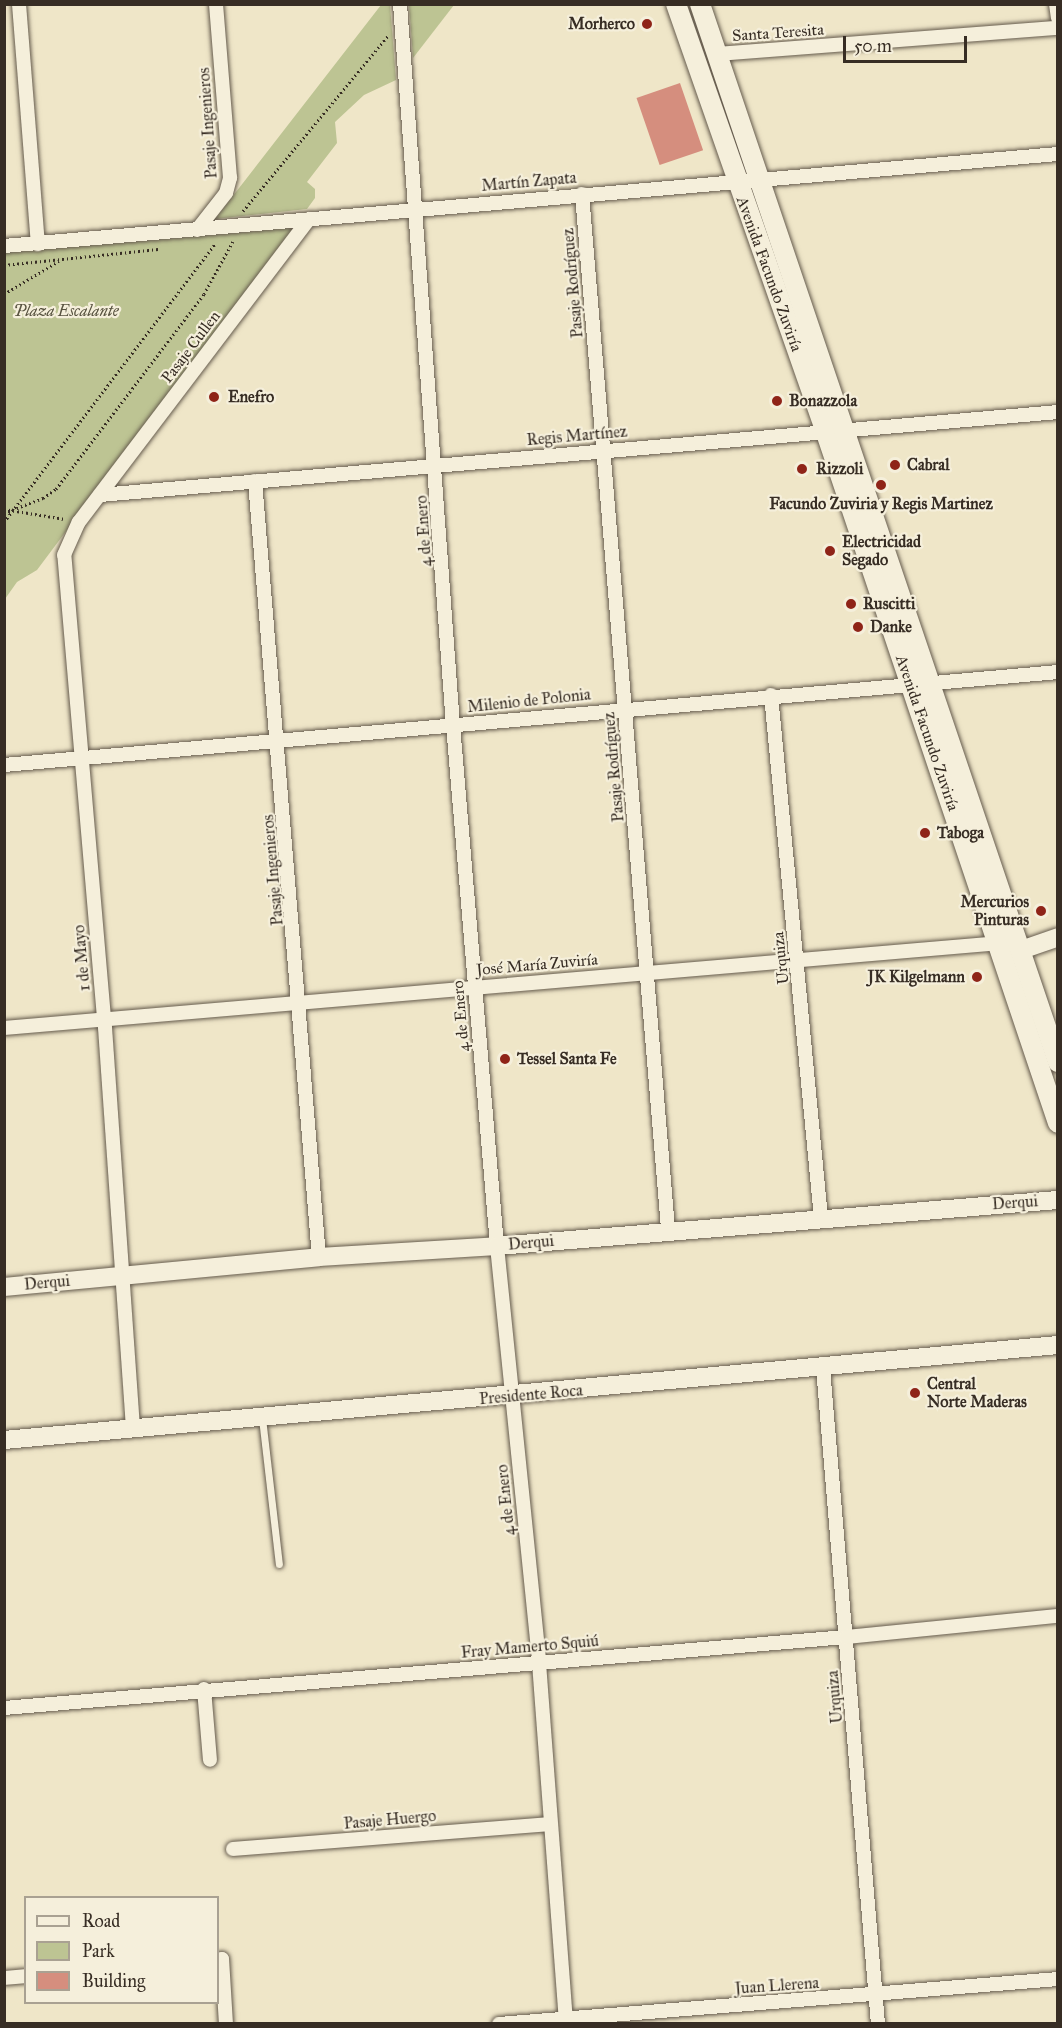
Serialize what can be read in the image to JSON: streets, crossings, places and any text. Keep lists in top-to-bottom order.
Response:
{
  "streets": {
    "main road": ["Avenida Facundo Zuviría"],
    "street": [
      "Santa Teresita",
      "Pasaje Ingenieros",
      "Martín Zapata",
      "Pasaje Rodríguez",
      "Pasaje Cullen",
      "Regis Martínez",
      "4 de Enero",
      "Milenio de Polonia",
      "1 de Mayo",
      "Urquiza",
      "José María Zuviría",
      "Derqui",
      "Presidente Roca",
      "Fray Mamerto Squiú",
      "Pasaje Huergo",
      "Juan Llerena"
    ]
  },
  "crossings": [
    ["Santa Teresita", "Avenida Facundo Zuviría"],
    ["Pasaje Ingenieros", "Martín Zapata"],
    ["Pasaje Ingenieros", "Regis Martínez"],
    ["Pasaje Ingenieros", "Milenio de Polonia"],
    ["Pasaje Ingenieros", "José María Zuviría"],
    ["Pasaje Ingenieros", "Derqui"],
    ["Martín Zapata", "Avenida Facundo Zuviría"],
    ["Martín Zapata", "Pasaje Rodríguez"],
    ["Martín Zapata", "Pasaje Cullen"],
    ["Martín Zapata", "4 de Enero"],
    ["Avenida Facundo Zuviría", "Regis Martínez"],
    ["Avenida Facundo Zuviría", "Milenio de Polonia"],
    ["Avenida Facundo Zuviría", "José María Zuviría"],
    ["Pasaje Rodríguez", "Regis Martínez"],
    ["Pasaje Rodríguez", "Milenio de Polonia"],
    ["Pasaje Rodríguez", "José María Zuviría"],
    ["Pasaje Rodríguez", "Derqui"],
    ["Pasaje Cullen", "Regis Martínez"],
    ["Pasaje Cullen", "1 de Mayo"],
    ["Regis Martínez", "4 de Enero"],
    ["Regis Martínez", "1 de Mayo"],
    ["4 de Enero", "Milenio de Polonia"],
    ["4 de Enero", "José María Zuviría"],
    ["4 de Enero", "Derqui"],
    ["4 de Enero", "Presidente Roca"],
    ["4 de Enero", "Fray Mamerto Squiú"],
    ["4 de Enero", "Pasaje Huergo"],
    ["4 de Enero", "Juan Llerena"],
    ["Milenio de Polonia", "1 de Mayo"],
    ["Milenio de Polonia", "Urquiza"],
    ["1 de Mayo", "José María Zuviría"],
    ["1 de Mayo", "Derqui"],
    ["1 de Mayo", "Presidente Roca"],
    ["Urquiza", "José María Zuviría"],
    ["Urquiza", "Derqui"],
    ["Urquiza", "Presidente Roca"],
    ["Urquiza", "Fray Mamerto Squiú"],
    ["Urquiza", "Juan Llerena"]
  ],
  "parks": ["Plaza Escalante"],
  "places": [
    "Morherco",
    "Enefro",
    "Bonazzola",
    "Cabral",
    "Rizzoli",
    "Facundo Zuviria y Regis Martinez",
    "Electricidad Segado",
    "Ruscitti",
    "Danke",
    "Taboga",
    "Mercurios Pinturas",
    "JK Kilgelmann",
    "Tessel Santa Fe",
    "Central Norte Maderas"
  ],
  "legend": ["Road", "Park", "Building"],
  "scale_bar": "50 m"
}
